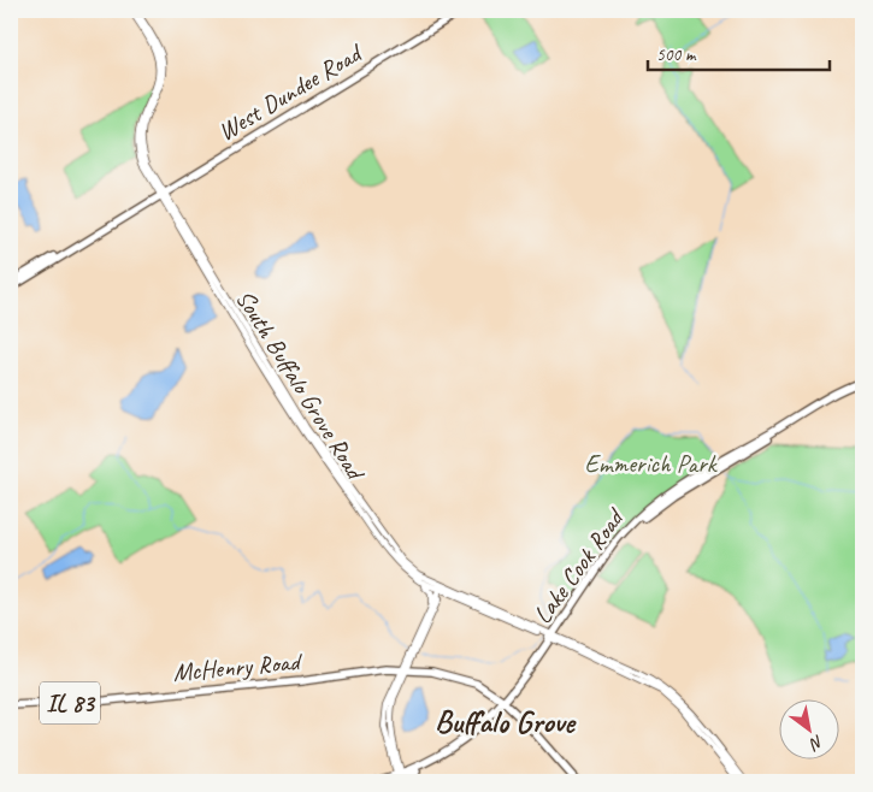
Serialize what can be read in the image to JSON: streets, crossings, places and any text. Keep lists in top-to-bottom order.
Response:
{
  "streets": {
    "main road": [
      "West Dundee Road",
      "South Buffalo Grove Road",
      "Lake Cook Road",
      "McHenry Road",
      "IL 83"
    ]
  },
  "crossings": [
    ["West Dundee Road", "South Buffalo Grove Road"],
    ["South Buffalo Grove Road", "Lake Cook Road"],
    ["Lake Cook Road", "McHenry Road"]
  ],
  "districts": ["Buffalo Grove"],
  "parks": ["Emmerich Park"],
  "scale_bar": "500 m",
  "north": "bottom right"
}
